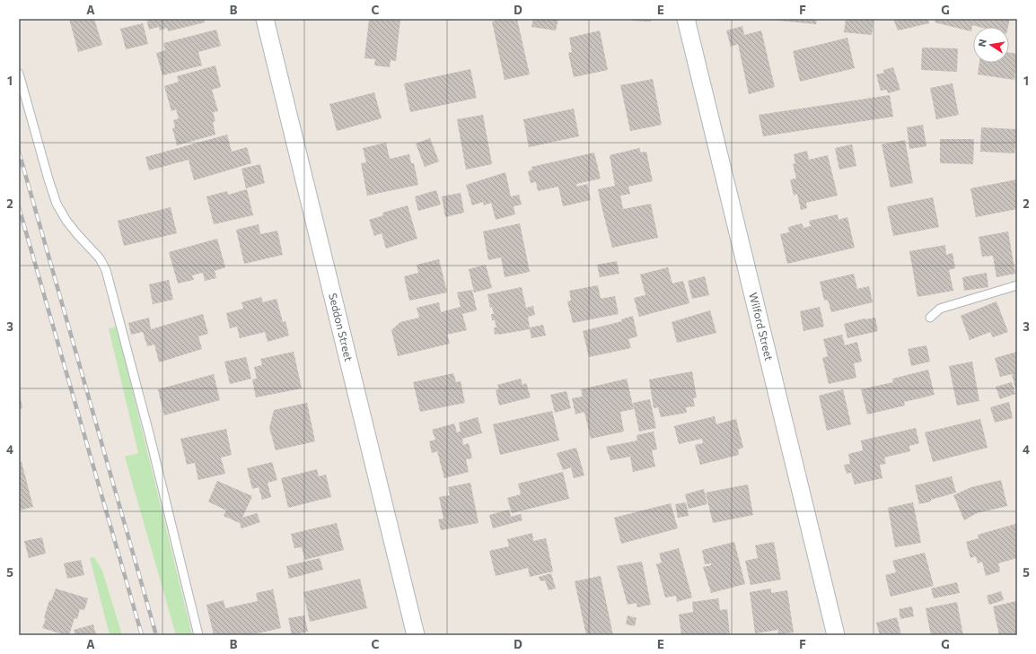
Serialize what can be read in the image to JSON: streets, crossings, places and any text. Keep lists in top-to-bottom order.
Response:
{
  "streets": {
    "street": ["Wilford Street", "Seddon Street"]
  },
  "north": "left",
  "grid": {
    "columns": [
      "A",
      "B",
      "C",
      "D",
      "E",
      "F",
      "G"
    ],
    "rows": [
      "1",
      "2",
      "3",
      "4",
      "5"
    ]
  }
}
